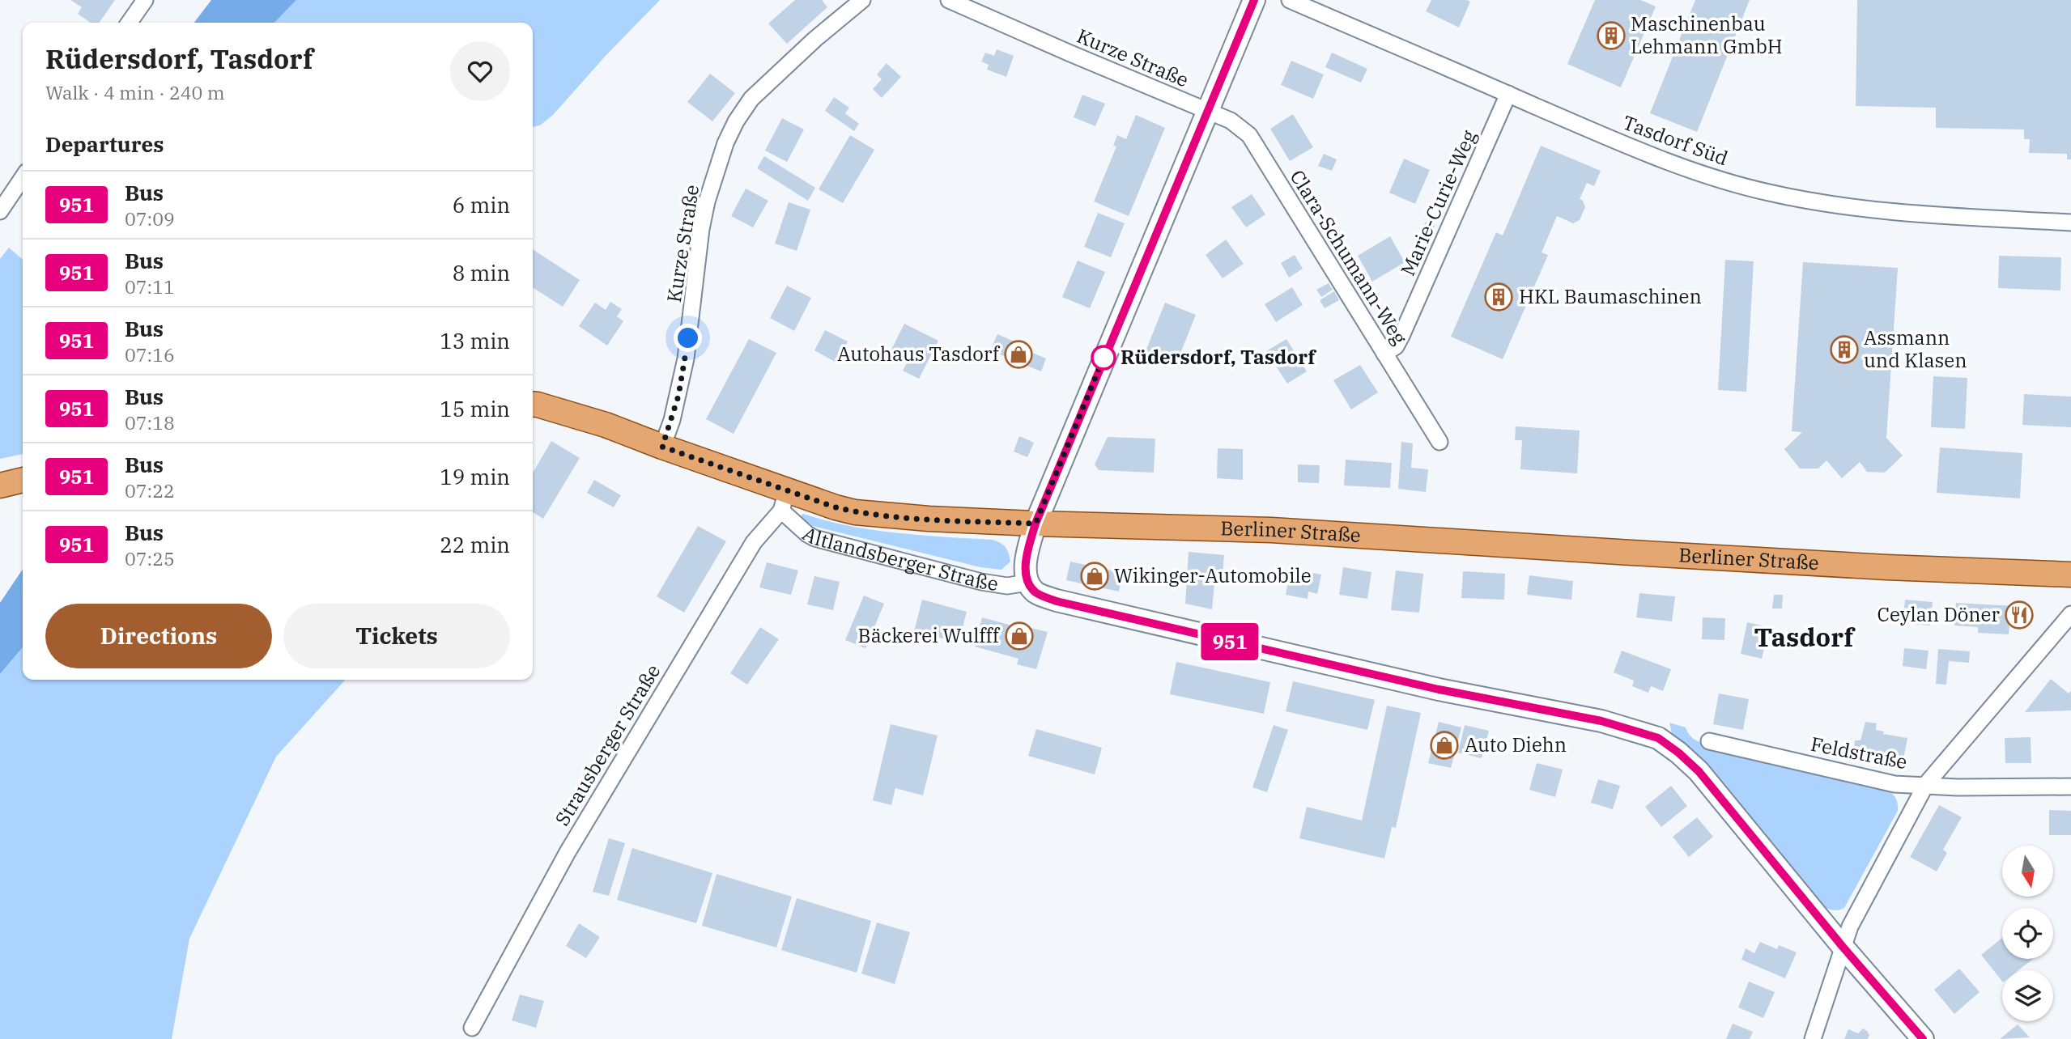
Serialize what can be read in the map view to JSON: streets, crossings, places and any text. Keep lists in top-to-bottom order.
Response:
{
  "streets": {
    "main road": ["Berliner Straße", "Altlandsberger Straße"],
    "street": [
      "Kurze Straße",
      "Tasdorf Süd",
      "Marie-Curie-Weg",
      "Clara-Schumann-Weg",
      "Strausberger Straße",
      "Feldstraße"
    ]
  },
  "crossings": [
    ["Kurze Straße", "Clara-Schumann-Weg"],
    ["Kurze Straße", "Berliner Straße"],
    ["Kurze Straße", "Altlandsberger Straße"],
    ["Tasdorf Süd", "Marie-Curie-Weg"],
    ["Marie-Curie-Weg", "Clara-Schumann-Weg"],
    ["Clara-Schumann-Weg", "Altlandsberger Straße"],
    ["Berliner Straße", "Altlandsberger Straße"],
    ["Berliner Straße", "Strausberger Straße"],
    ["Altlandsberger Straße", "Strausberger Straße"]
  ],
  "districts": ["Tasdorf"],
  "places": {
    "building": ["Maschinenbau Lehmann GmbH", "HKL Baumaschinen", "Assmann und Klasen"],
    "shop": [
      "Autohaus Tasdorf",
      "Wikinger-Automobile",
      "Bäckerei Wulfff",
      "Auto Diehn"
    ],
    "other": ["Rüdersdorf, Tasdorf"],
    "restaurant": ["Ceylan Döner"]
  },
  "lines": ["bus line 951"],
  "north": "bottom",
  "page": {
    "on_map": "951",
    "heading": [
      ["Rüdersdorf, Tasdorf", "Walk · 4 min · 240 m"],
      "Departures"
    ],
    "list": [
      {
        "mark": "951",
        "name": "Bus",
        "note": "07:09",
        "value": "6 min"
      },
      {
        "mark": "951",
        "name": "Bus",
        "note": "07:11",
        "value": "8 min"
      },
      {
        "mark": "951",
        "name": "Bus",
        "note": "07:16",
        "value": "13 min"
      },
      {
        "mark": "951",
        "name": "Bus",
        "note": "07:18",
        "value": "15 min"
      },
      {
        "mark": "951",
        "name": "Bus",
        "note": "07:22",
        "value": "19 min"
      },
      {
        "mark": "951",
        "name": "Bus",
        "note": "07:25",
        "value": "22 min"
      }
    ],
    "buttons": ["Directions", "Tickets"]
  }
}
